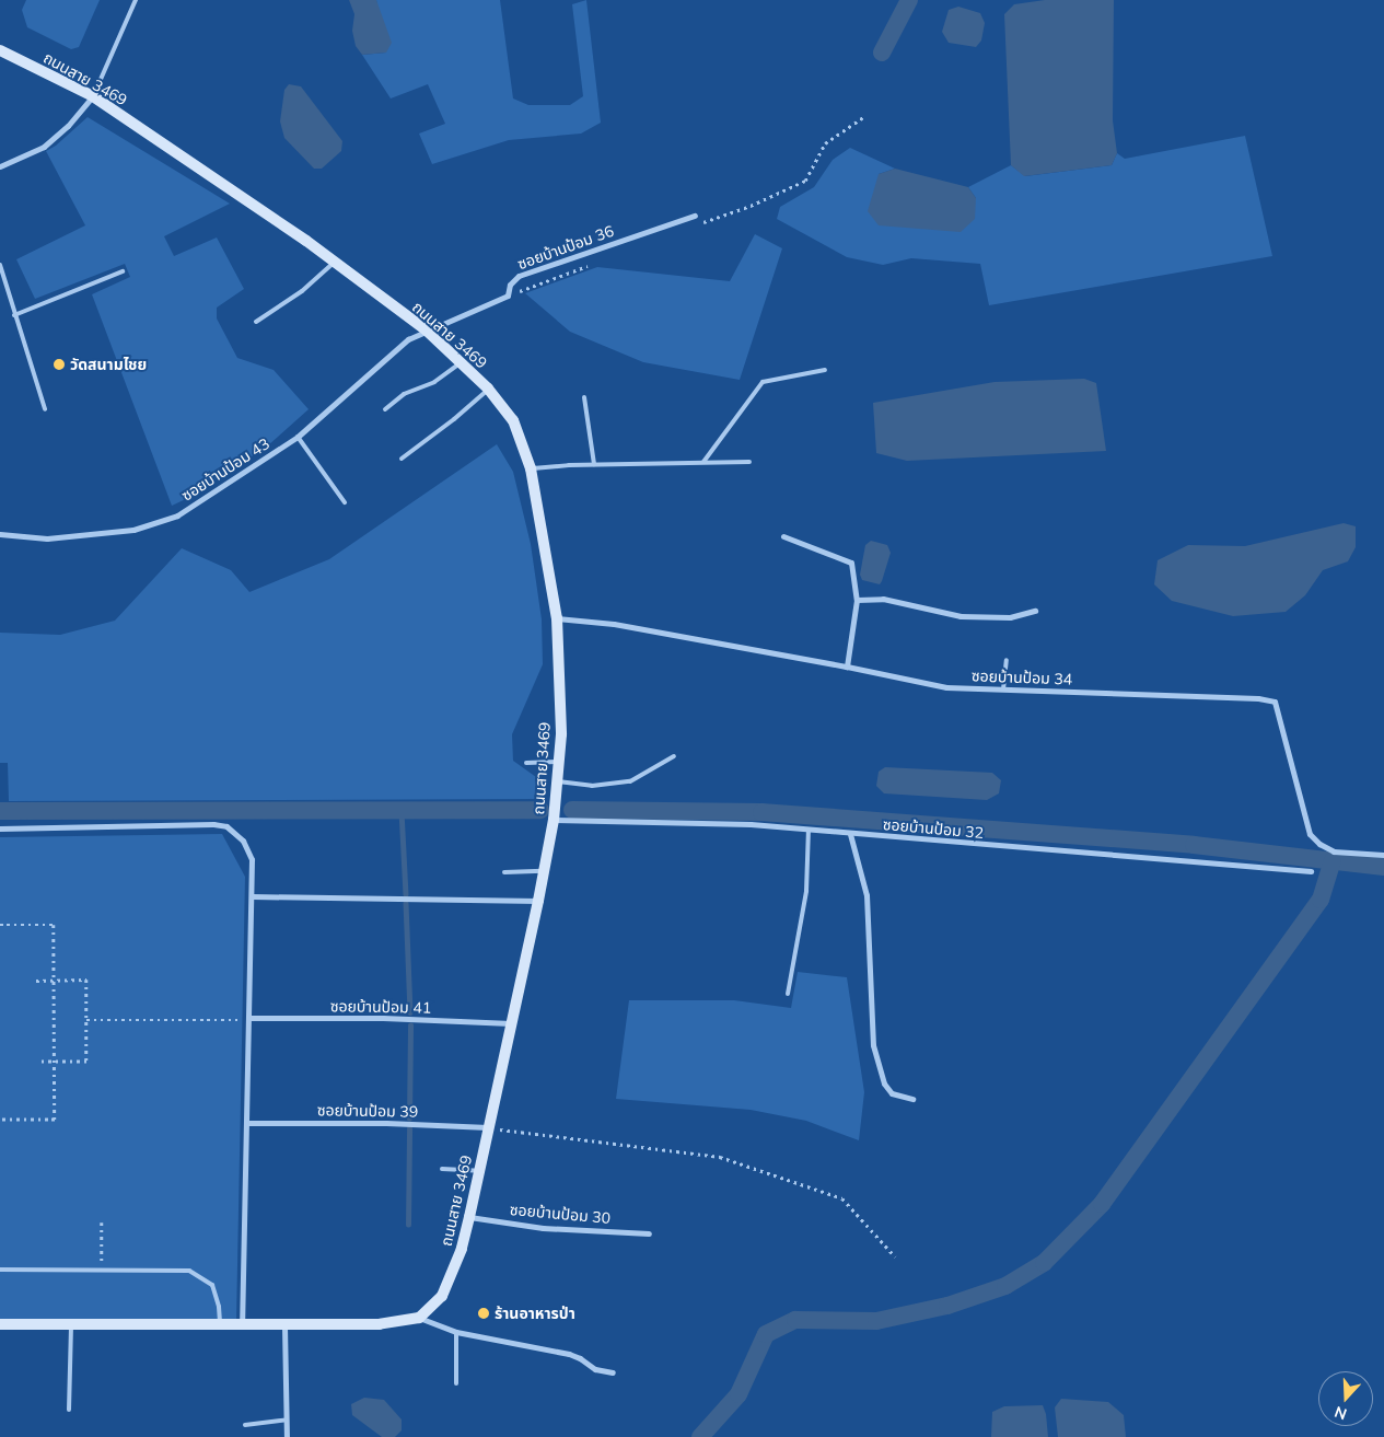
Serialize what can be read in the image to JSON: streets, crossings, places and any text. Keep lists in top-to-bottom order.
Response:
{
  "streets": {
    "street": [
      "ถนนสาย 3469",
      "ซอยบ้านป้อม 36",
      "ซอยบ้านป้อม 43",
      "ซอยบ้านป้อม 34",
      "ซอยบ้านป้อม 32",
      "ซอยบ้านป้อม 41",
      "ซอยบ้านป้อม 39",
      "ซอยบ้านป้อม 30"
    ]
  },
  "crossings": [
    ["ถนนสาย 3469", "ซอยบ้านป้อม 36"],
    ["ถนนสาย 3469", "ซอยบ้านป้อม 43"],
    ["ถนนสาย 3469", "ซอยบ้านป้อม 34"],
    ["ถนนสาย 3469", "ซอยบ้านป้อม 32"],
    ["ถนนสาย 3469", "ซอยบ้านป้อม 41"],
    ["ถนนสาย 3469", "ซอยบ้านป้อม 39"],
    ["ถนนสาย 3469", "ซอยบ้านป้อม 30"],
    ["ซอยบ้านป้อม 36", "ซอยบ้านป้อม 43"]
  ],
  "places": ["วัดสนามไชย", "ร้านอาหารป่า"],
  "north": "bottom"
}
